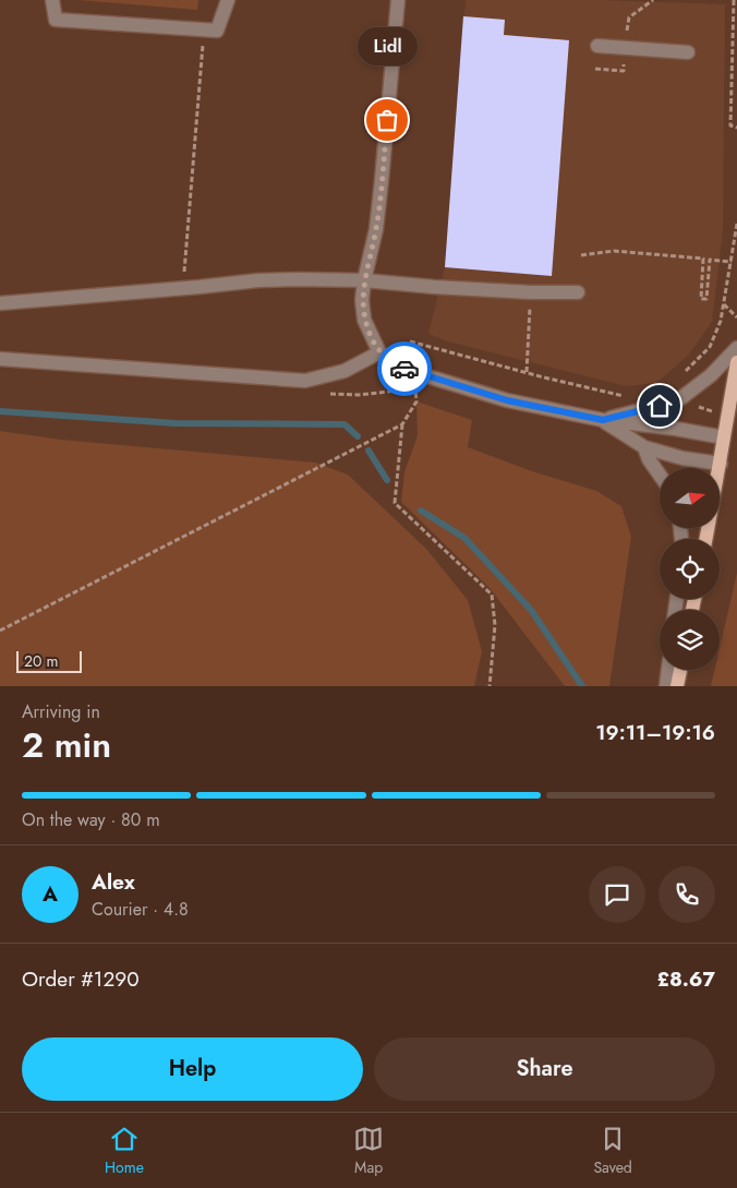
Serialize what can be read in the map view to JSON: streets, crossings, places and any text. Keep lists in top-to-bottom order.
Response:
{
  "places": ["Lidl"],
  "scale_bar": "20 m",
  "north": "right",
  "page": {
    "bubble": "Lidl",
    "scale": "20 m",
    "heading": ["2 min", "Arriving in", "19:11–19:16"],
    "panel": [
      "Alex",
      "Courier · 4.8",
      "Order #1290",
      "£8.67"
    ],
    "bar": "On the way · 80 m",
    "round": "A",
    "buttons": ["Help", "Share"],
    "tabs": ["Home", "Map", "Saved"]
  }
}
